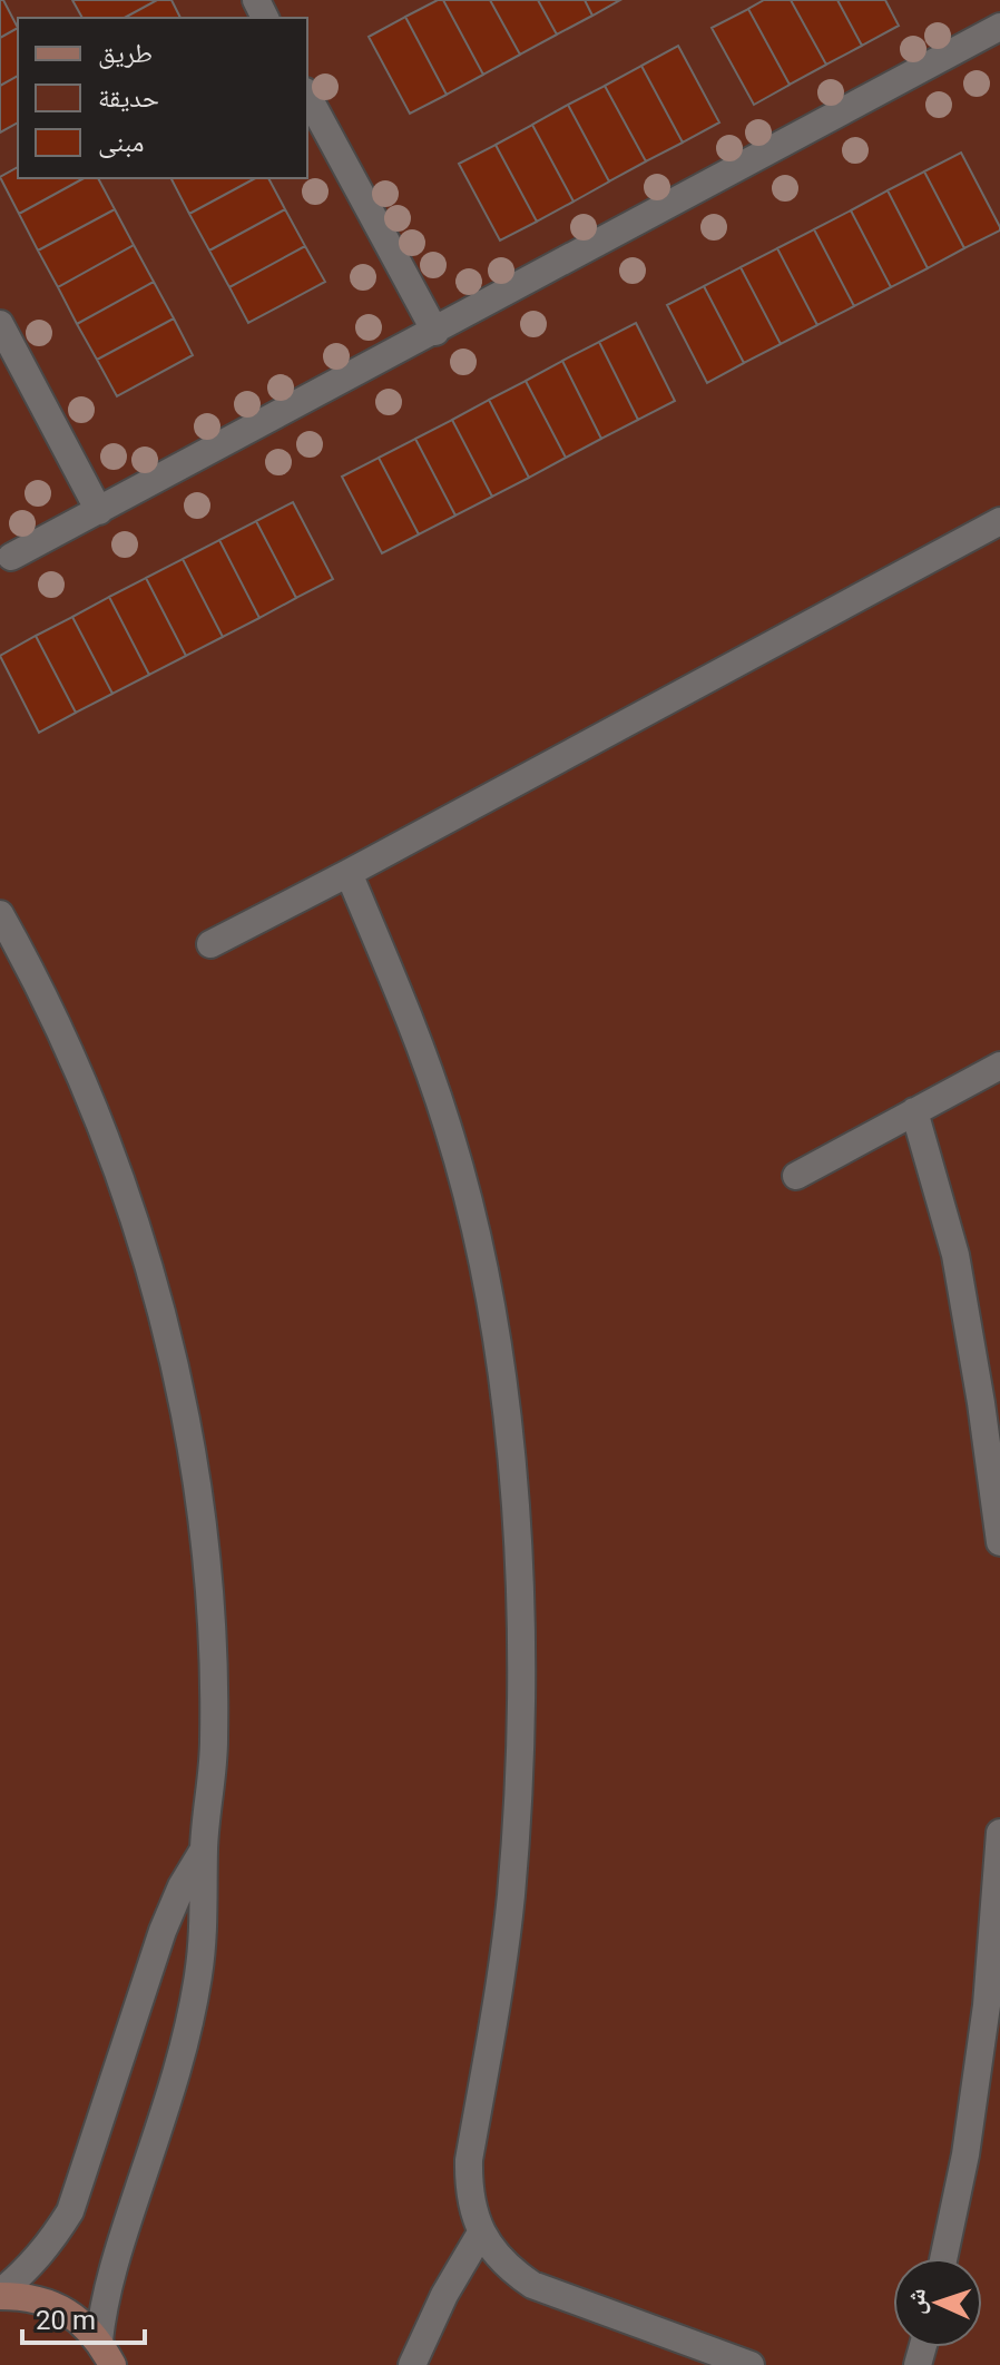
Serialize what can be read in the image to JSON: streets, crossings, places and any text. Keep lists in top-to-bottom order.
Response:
{
  "legend": ["طريق", "حديقة", "مبنى"],
  "scale_bar": "20 m",
  "north": "left"
}
